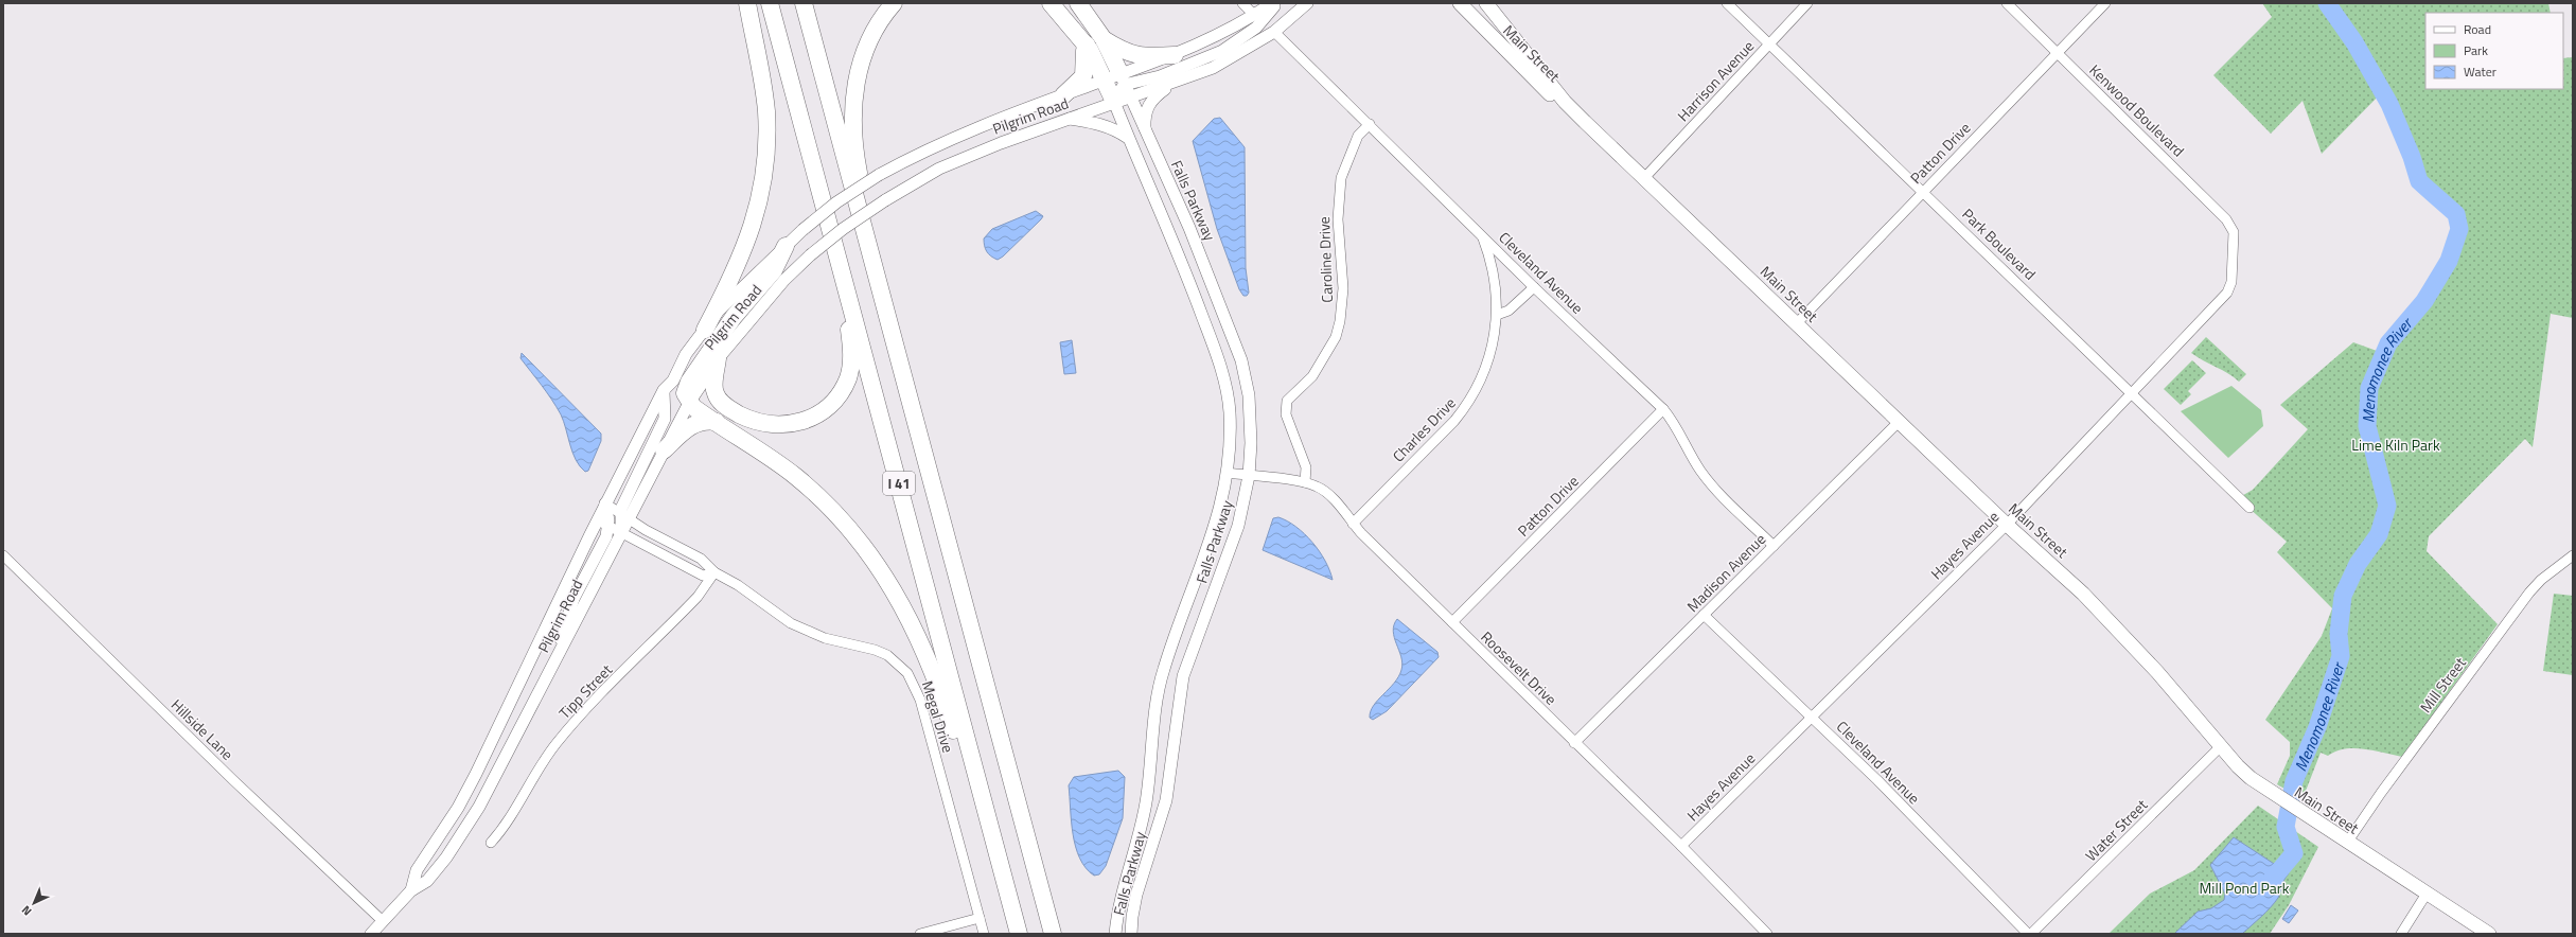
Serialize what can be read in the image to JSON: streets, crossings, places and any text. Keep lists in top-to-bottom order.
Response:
{
  "streets": {
    "highway": ["I 41"],
    "main road": ["Main Street"],
    "street": [
      "Harrison Avenue",
      "Kenwood Boulevard",
      "Pilgrim Road",
      "Patton Drive",
      "Falls Parkway",
      "Park Boulevard",
      "Caroline Drive",
      "Cleveland Avenue",
      "Charles Drive",
      "Hayes Avenue",
      "Madison Avenue",
      "Roosevelt Drive",
      "Mill Street",
      "Tipp Street",
      "Megal Drive",
      "Hillside Lane",
      "Water Street"
    ]
  },
  "crossings": [
    ["Main Street", "Harrison Avenue"],
    ["Main Street", "Patton Drive"],
    ["Main Street", "Hayes Avenue"],
    ["Main Street", "Madison Avenue"],
    ["Main Street", "Mill Street"],
    ["Main Street", "Water Street"],
    ["Harrison Avenue", "Park Boulevard"],
    ["Kenwood Boulevard", "Patton Drive"],
    ["Kenwood Boulevard", "Hayes Avenue"],
    ["Pilgrim Road", "Falls Parkway"],
    ["Pilgrim Road", "Cleveland Avenue"],
    ["Pilgrim Road", "Megal Drive"],
    ["Pilgrim Road", "Hillside Lane"],
    ["Patton Drive", "Park Boulevard"],
    ["Patton Drive", "Cleveland Avenue"],
    ["Patton Drive", "Roosevelt Drive"],
    ["Falls Parkway", "Roosevelt Drive"],
    ["Park Boulevard", "Hayes Avenue"],
    ["Caroline Drive", "Cleveland Avenue"],
    ["Caroline Drive", "Roosevelt Drive"],
    ["Cleveland Avenue", "Charles Drive"],
    ["Cleveland Avenue", "Hayes Avenue"],
    ["Cleveland Avenue", "Madison Avenue"],
    ["Cleveland Avenue", "Water Street"],
    ["Charles Drive", "Roosevelt Drive"],
    ["Hayes Avenue", "Roosevelt Drive"],
    ["Madison Avenue", "Roosevelt Drive"],
    ["Tipp Street", "Megal Drive"]
  ],
  "water": ["Menomonee River"],
  "parks": ["Lime Kiln Park", "Mill Pond Park"],
  "legend": ["Road", "Park", "Water"],
  "north": "bottom left"
}
